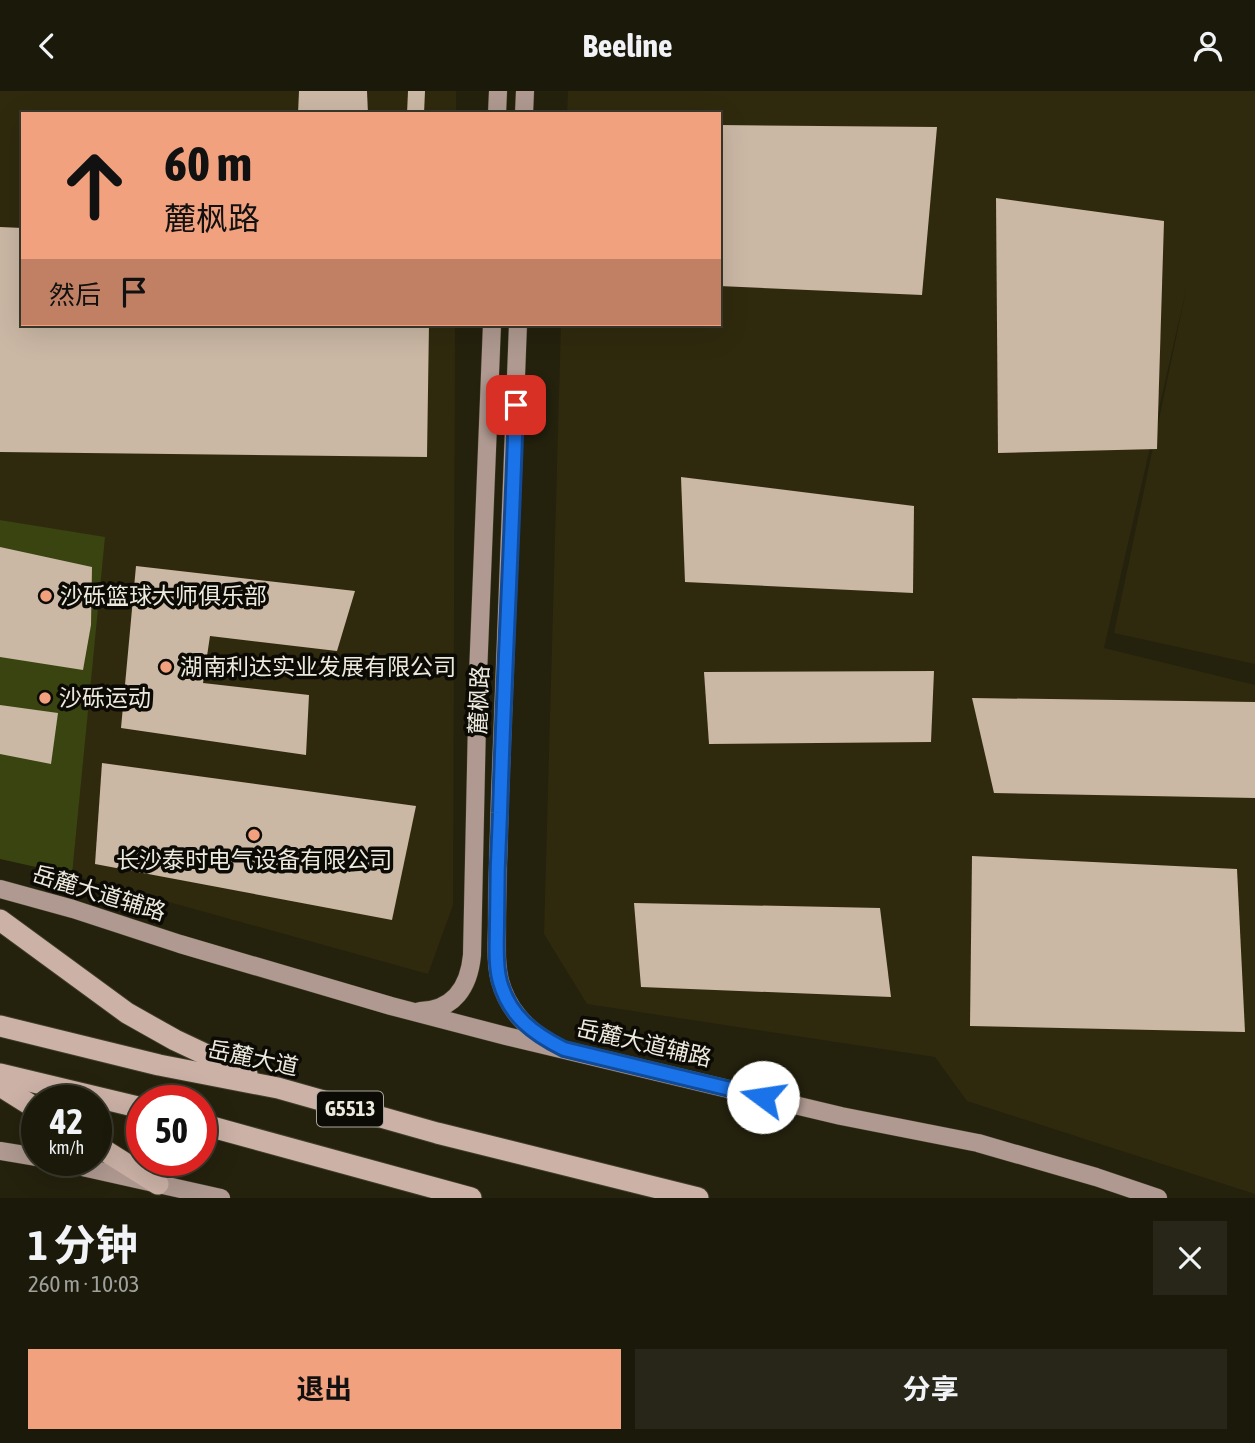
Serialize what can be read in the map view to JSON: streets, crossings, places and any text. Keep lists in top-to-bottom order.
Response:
{
  "streets": {
    "highway": ["岳麓大道", "G5513"],
    "main road": ["麓枫路", "岳麓大道辅路"]
  },
  "crossings": [
    ["麓枫路", "岳麓大道辅路"]
  ],
  "places": [
    "沙砾篮球大师俱乐部",
    "湖南利达实业发展有限公司",
    "沙砾运动",
    "长沙泰时电气设备有限公司"
  ],
  "page": {
    "header": "Beeline",
    "turn": ["60 m", "麓枫路"],
    "then": "然后",
    "speed": "42 km/h",
    "limit": "50",
    "heading": ["1 分钟", "260 m · 10:03"],
    "buttons": ["退出", "分享"]
  }
}
